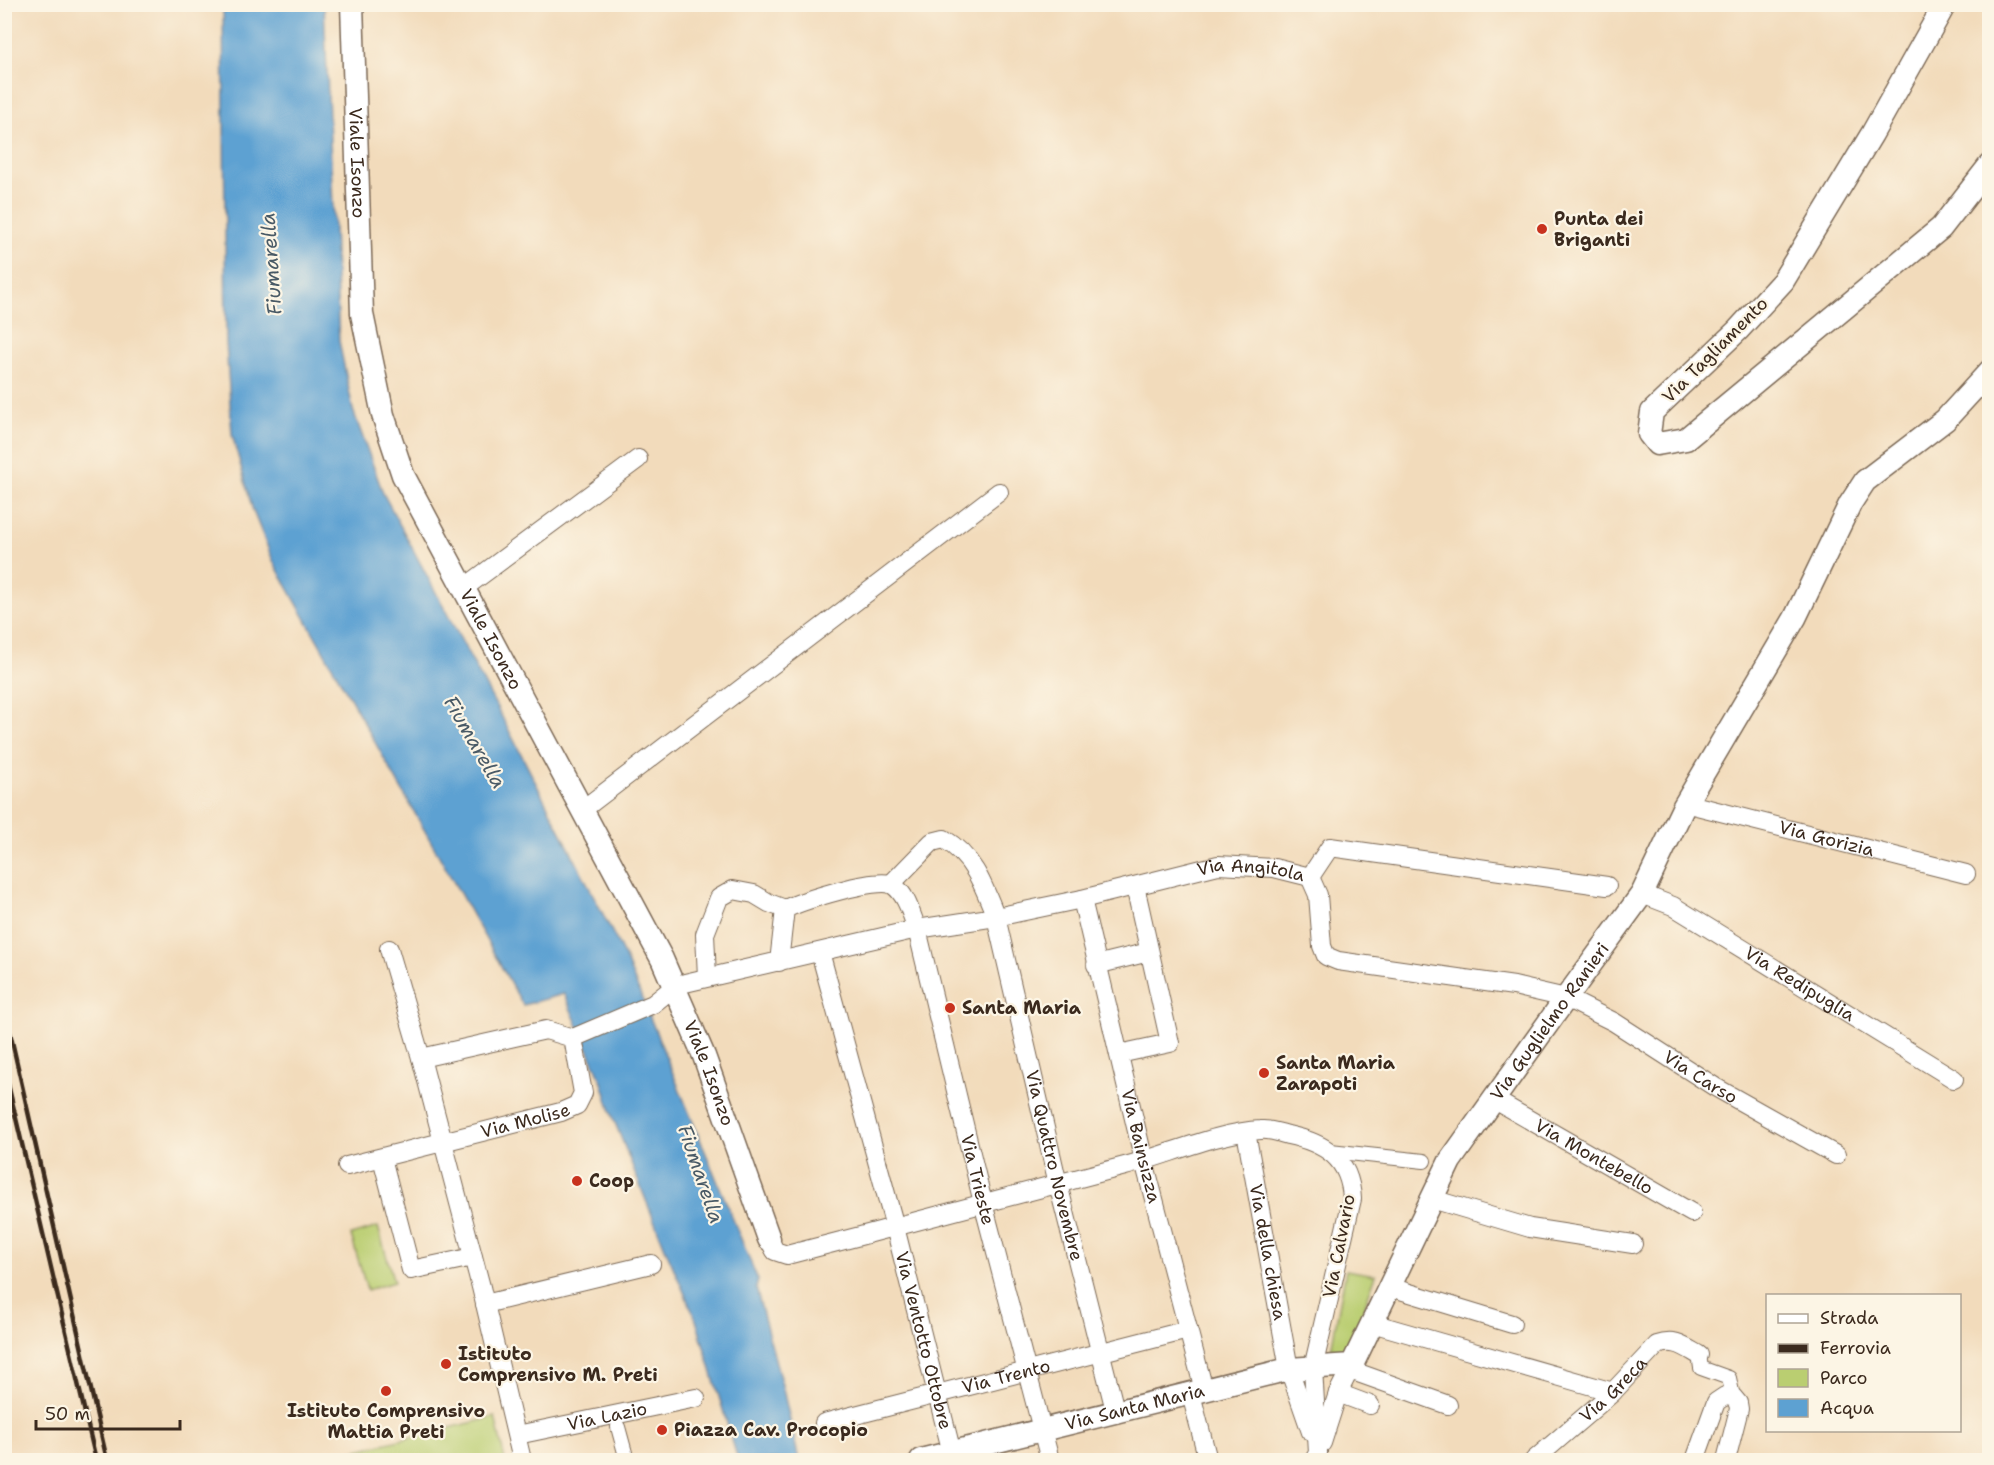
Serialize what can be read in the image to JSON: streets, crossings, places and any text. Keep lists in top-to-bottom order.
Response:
{
  "streets": {
    "street": [
      "Viale Isonzo",
      "Via Tagliamento",
      "Via Gorizia",
      "Via Angitola",
      "Via Redipuglia",
      "Via Guglielmo Ranieri",
      "Via Carso",
      "Via Molise",
      "Via Bainsizza",
      "Via Montebello",
      "Via Quattro Novembre",
      "Via Trieste",
      "Via Calvario",
      "Via della chiesa",
      "Via Ventotto Ottobre",
      "Via Trento",
      "Via Greca",
      "Via Santa Maria",
      "Via Lazio"
    ]
  },
  "crossings": [
    ["Viale Isonzo", "Via Angitola"],
    ["Viale Isonzo", "Via Calvario"],
    ["Via Gorizia", "Via Guglielmo Ranieri"],
    ["Via Angitola", "Via Carso"],
    ["Via Angitola", "Via Bainsizza"],
    ["Via Angitola", "Via Quattro Novembre"],
    ["Via Angitola", "Via Trieste"],
    ["Via Angitola", "Via Ventotto Ottobre"],
    ["Via Redipuglia", "Via Guglielmo Ranieri"],
    ["Via Guglielmo Ranieri", "Via Carso"],
    ["Via Guglielmo Ranieri", "Via Montebello"],
    ["Via Guglielmo Ranieri", "Via Santa Maria"],
    ["Via Bainsizza", "Via Calvario"],
    ["Via Bainsizza", "Via Trento"],
    ["Via Bainsizza", "Via Santa Maria"],
    ["Via Quattro Novembre", "Via Trieste"],
    ["Via Quattro Novembre", "Via Calvario"],
    ["Via Quattro Novembre", "Via Trento"],
    ["Via Quattro Novembre", "Via Santa Maria"],
    ["Via Trieste", "Via Calvario"],
    ["Via Trieste", "Via Trento"],
    ["Via Trieste", "Via Santa Maria"],
    ["Via Calvario", "Via della chiesa"],
    ["Via Calvario", "Via Ventotto Ottobre"],
    ["Via Calvario", "Via Santa Maria"],
    ["Via della chiesa", "Via Santa Maria"],
    ["Via Ventotto Ottobre", "Via Trento"],
    ["Via Ventotto Ottobre", "Via Santa Maria"]
  ],
  "water": ["Fiumarella"],
  "places": [
    "Punta dei Briganti",
    "Santa Maria",
    "Santa Maria Zarapoti",
    "Coop",
    "Istituto Comprensivo M. Preti",
    "Istituto Comprensivo Mattia Preti",
    "Piazza Cav. Procopio"
  ],
  "legend": [
    "Strada",
    "Ferrovia",
    "Parco",
    "Acqua"
  ],
  "scale_bar": "50 m"
}
